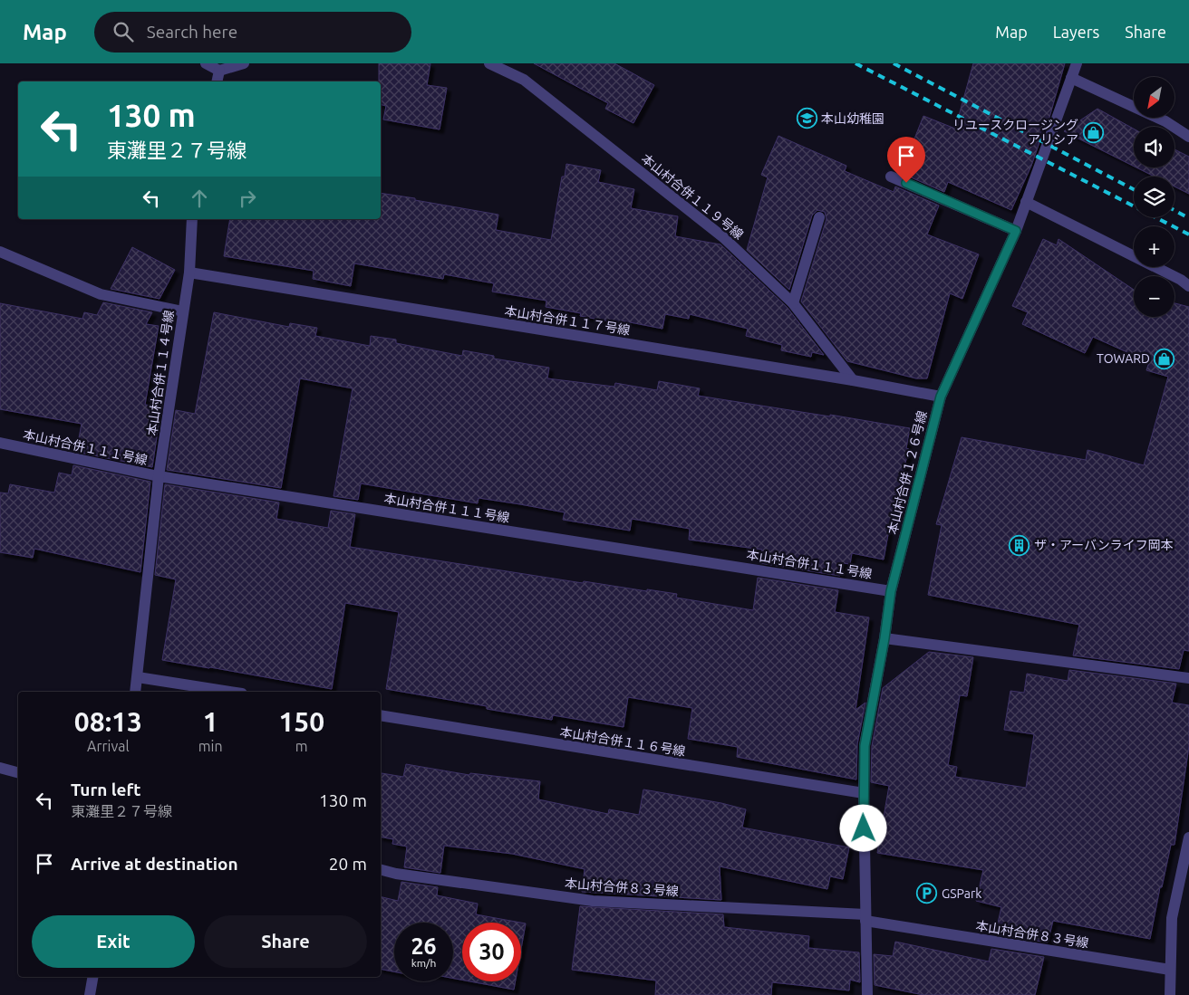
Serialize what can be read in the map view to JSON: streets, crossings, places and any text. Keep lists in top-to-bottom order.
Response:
{
  "streets": {
    "street": [
      "本山村合併１１９号線",
      "本山村合併１１７号線",
      "本山村合併１１４号線",
      "本山村合併１１１号線",
      "本山村合併１２６号線",
      "本山村合併１１６号線",
      "本山村合併８３号線"
    ]
  },
  "crossings": [
    ["本山村合併１１９号線", "本山村合併１１７号線"],
    ["本山村合併１１７号線", "本山村合併１１４号線"],
    ["本山村合併１１７号線", "本山村合併１２６号線"],
    ["本山村合併１１４号線", "本山村合併１１１号線"],
    ["本山村合併１１１号線", "本山村合併１２６号線"],
    ["本山村合併１２６号線", "本山村合併１１６号線"],
    ["本山村合併１２６号線", "本山村合併８３号線"]
  ],
  "places": {
    "school or university": ["本山幼稚園"],
    "shop": ["リユースクロージング アリシア", "TOWARD"],
    "building": ["ザ・アーバンライフ岡本"],
    "parking": ["GSPark"]
  },
  "north": "bottom left",
  "page": {
    "header": "Map",
    "search": "Search here",
    "nav": ["Map", "Layers", "Share"],
    "map_buttons": ["+", "−"],
    "turn": ["130 m", "東灘里２７号線"],
    "eta": [
      "08:13",
      "Arrival",
      "1",
      "min",
      "150",
      "m"
    ],
    "list": [
      {
        "name": "Turn left",
        "note": "東灘里２７号線",
        "value": "130 m"
      },
      {
        "name": "Arrive at destination",
        "value": "20 m"
      }
    ],
    "buttons": ["Exit", "Share"],
    "speed": "26 km/h",
    "limit": "30"
  }
}
